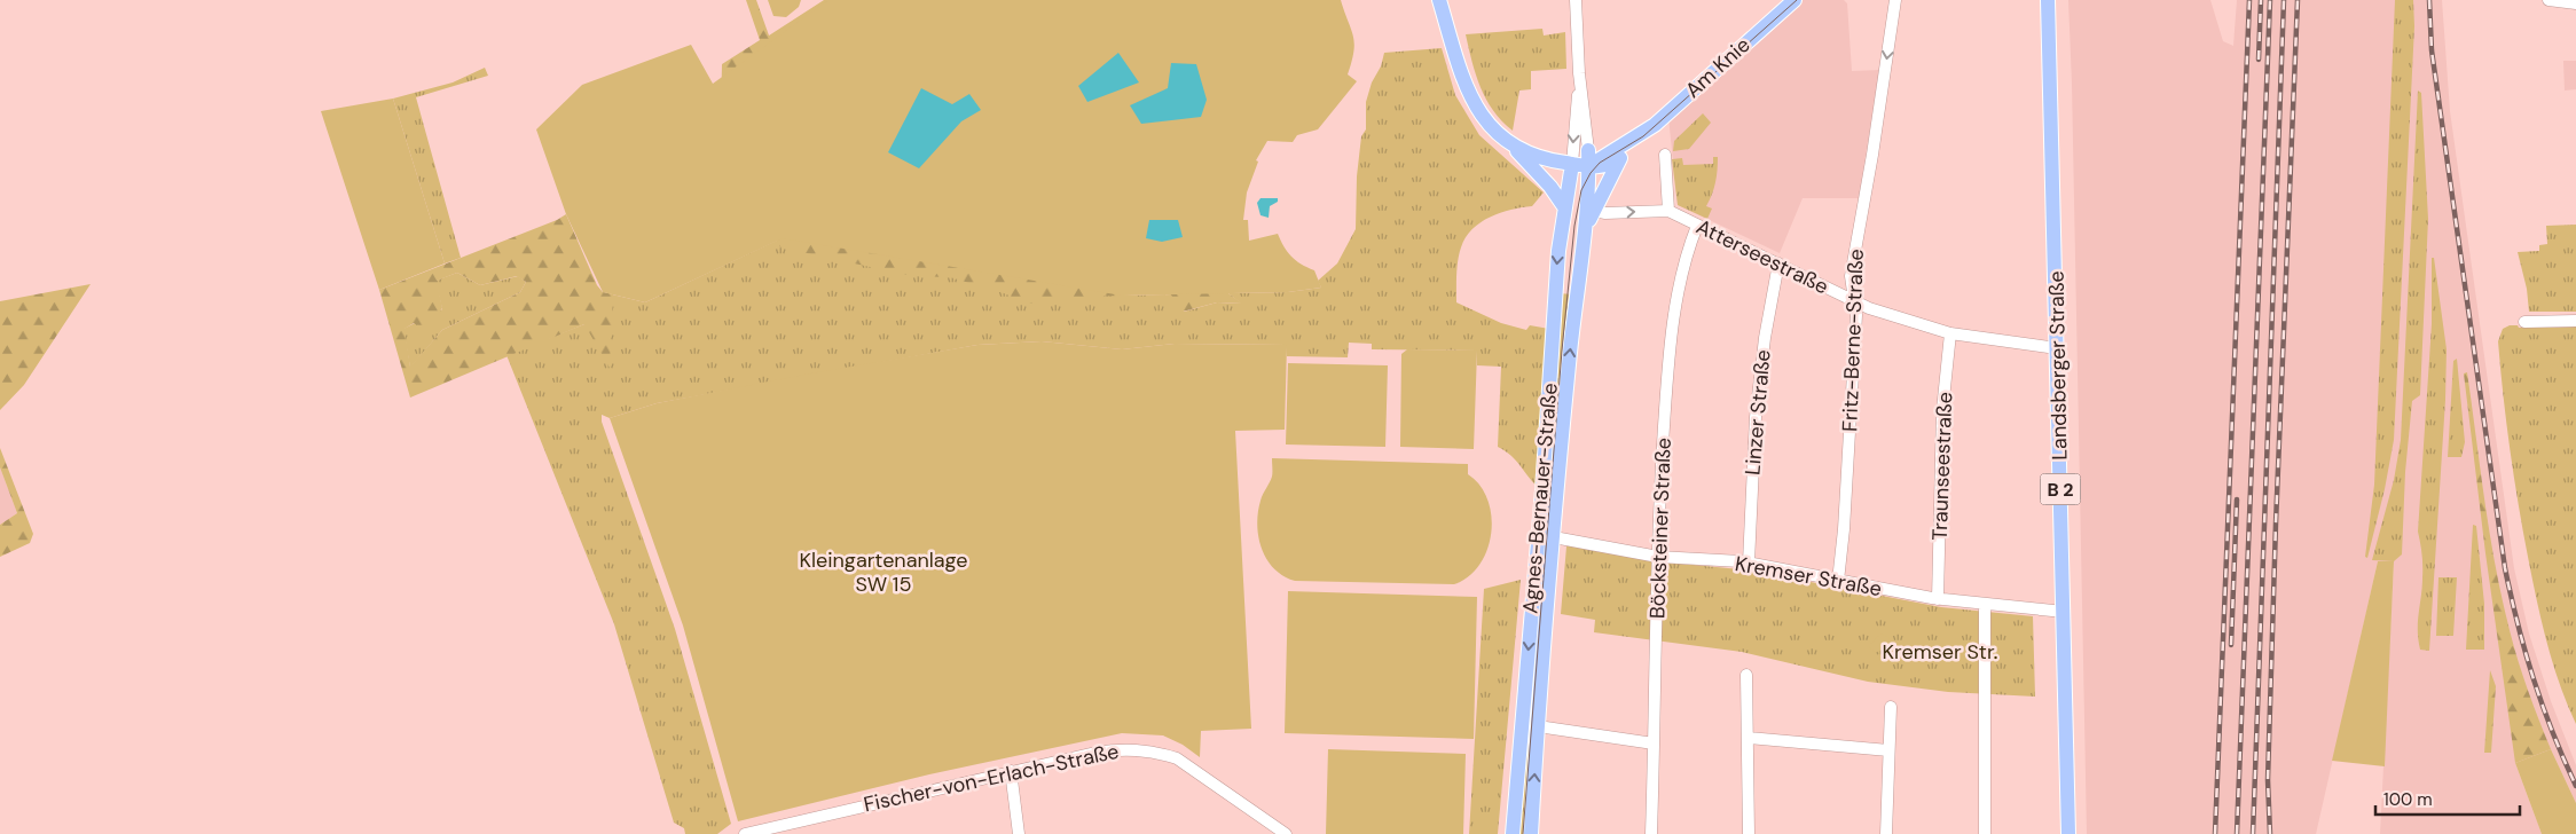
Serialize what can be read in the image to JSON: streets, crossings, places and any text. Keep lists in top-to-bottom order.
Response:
{
  "streets": {
    "main road": [
      "Am Knie",
      "Landsberger Straße",
      "B 2",
      "Agnes-Bernauer-Straße"
    ],
    "street": [
      "Atterseestraße",
      "Fritz-Berne-Straße",
      "Linzer Straße",
      "Traunseestraße",
      "Böcksteiner Straße",
      "Kremser Straße",
      "Fischer-von-Erlach-Straße"
    ]
  },
  "crossings": [
    ["Am Knie", "Agnes-Bernauer-Straße"],
    ["Atterseestraße", "Fritz-Berne-Straße"],
    ["Atterseestraße", "Landsberger Straße"],
    ["Atterseestraße", "Linzer Straße"],
    ["Atterseestraße", "Traunseestraße"],
    ["Atterseestraße", "Agnes-Bernauer-Straße"],
    ["Atterseestraße", "Böcksteiner Straße"],
    ["Fritz-Berne-Straße", "Kremser Straße"],
    ["Landsberger Straße", "Kremser Straße"],
    ["Linzer Straße", "Kremser Straße"],
    ["Traunseestraße", "Kremser Straße"],
    ["Agnes-Bernauer-Straße", "Kremser Straße"],
    ["Böcksteiner Straße", "Kremser Straße"]
  ],
  "one_way": ["Fritz-Berne-Straße"],
  "parks": ["Kleingartenanlage SW 15", "Kremser Str."],
  "scale_bar": "100 m"
}
